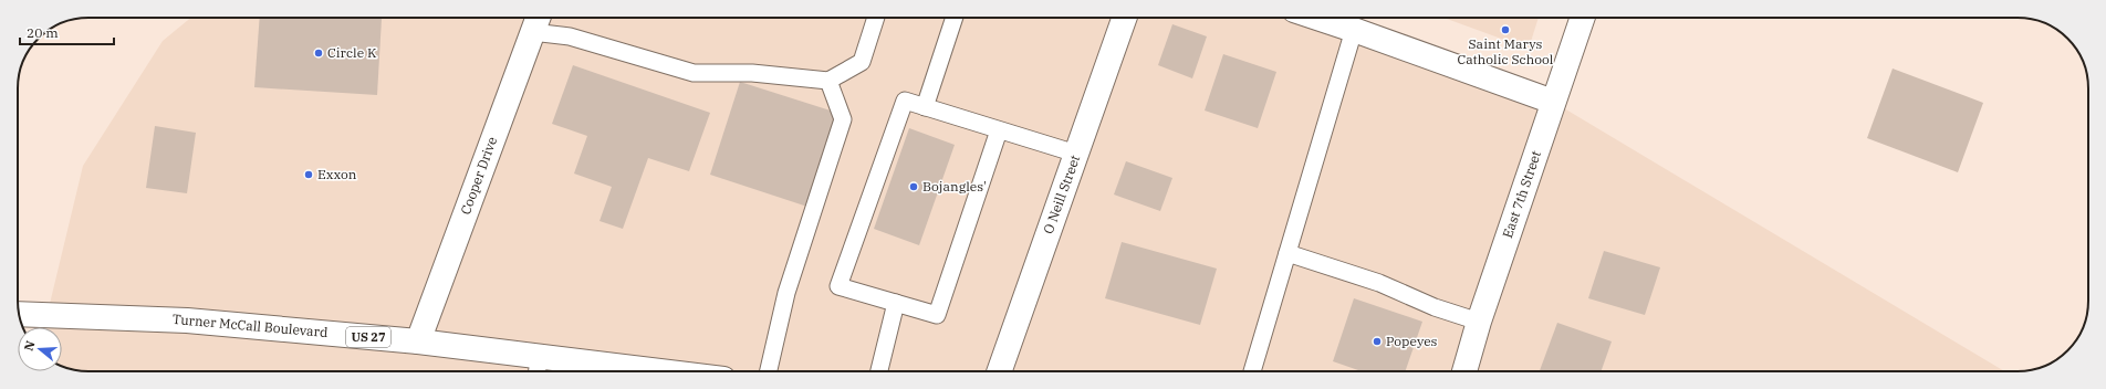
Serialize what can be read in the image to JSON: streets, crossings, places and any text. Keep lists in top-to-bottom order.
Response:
{
  "streets": {
    "street": [
      "Cooper Drive",
      "O Neill Street",
      "East 7th Street",
      "Turner McCall Boulevard",
      "US 27"
    ]
  },
  "crossings": [
    ["Cooper Drive", "Turner McCall Boulevard"]
  ],
  "places": [
    "Saint Marys Catholic School",
    "Circle K",
    "Exxon",
    "Bojangles'",
    "Popeyes"
  ],
  "scale_bar": "20 m",
  "north": "left"
}
